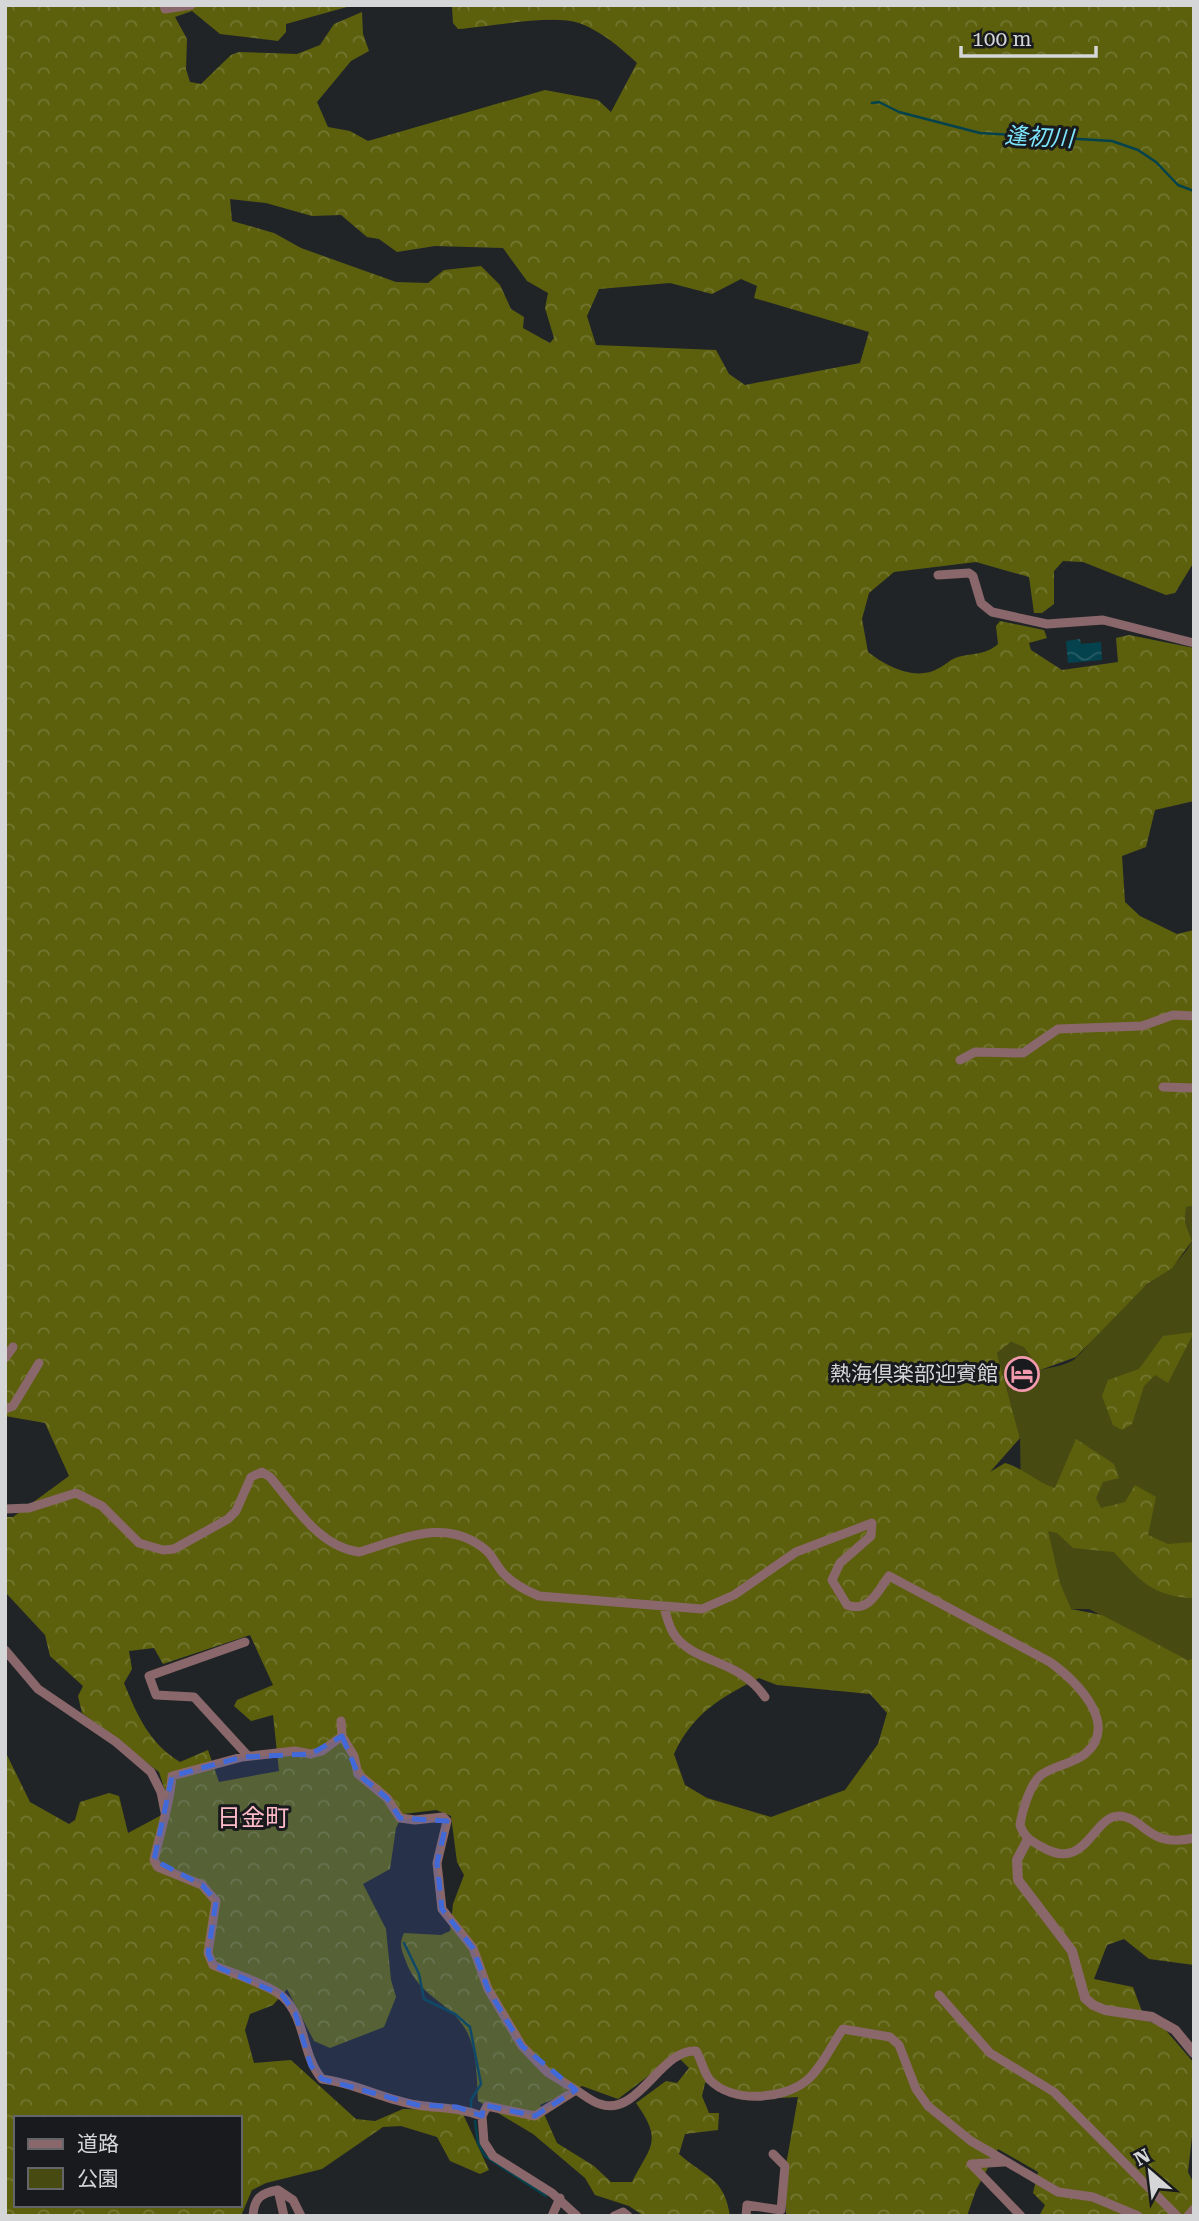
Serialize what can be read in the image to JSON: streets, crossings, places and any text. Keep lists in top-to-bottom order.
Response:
{
  "districts": ["日金町"],
  "water": ["逢初川"],
  "places": {
    "hotel": ["熱海倶楽部迎賓館"]
  },
  "legend": ["道路", "公園"],
  "scale_bar": "100 m",
  "north": "top left"
}
